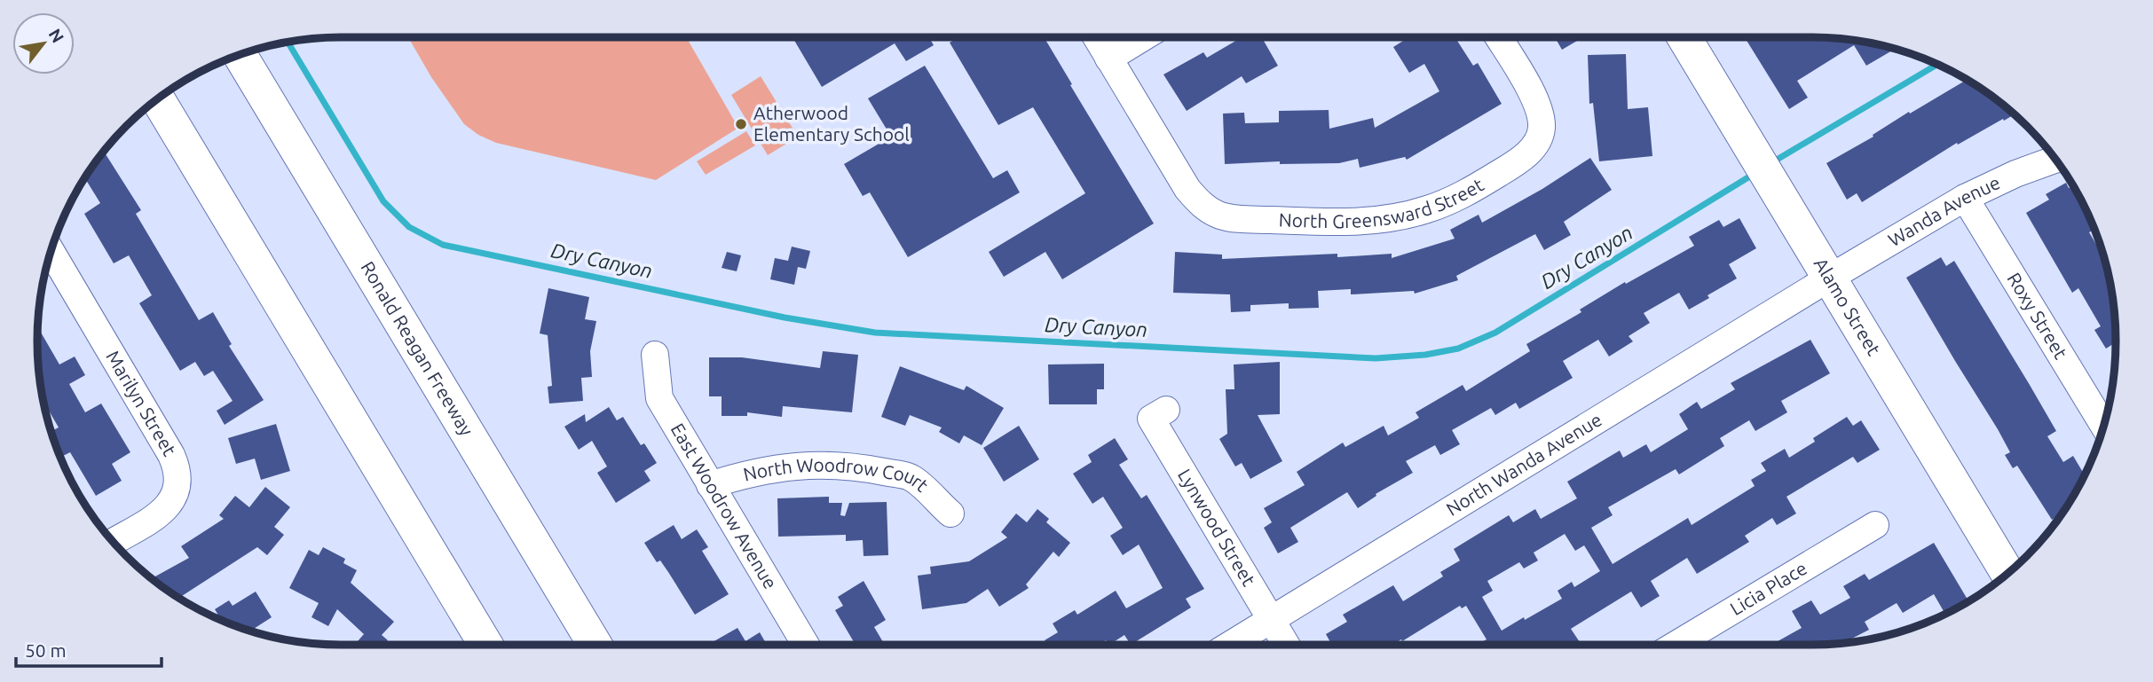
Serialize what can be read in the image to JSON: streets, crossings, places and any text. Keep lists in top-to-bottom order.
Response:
{
  "streets": {
    "main road": ["Alamo Street", "Ronald Reagan Freeway"],
    "street": [
      "North Greensward Street",
      "Wanda Avenue",
      "Roxy Street",
      "Marilyn Street",
      "North Wanda Avenue",
      "North Woodrow Court",
      "East Woodrow Avenue",
      "Lynwood Street",
      "Licia Place"
    ]
  },
  "crossings": [
    ["Wanda Avenue", "Alamo Street"],
    ["Wanda Avenue", "Roxy Street"],
    ["Wanda Avenue", "North Wanda Avenue"],
    ["Alamo Street", "North Wanda Avenue"],
    ["North Wanda Avenue", "Lynwood Street"],
    ["North Woodrow Court", "East Woodrow Avenue"]
  ],
  "water": ["Dry Canyon"],
  "places": ["Atherwood Elementary School"],
  "scale_bar": "50 m",
  "north": "top right"
}
